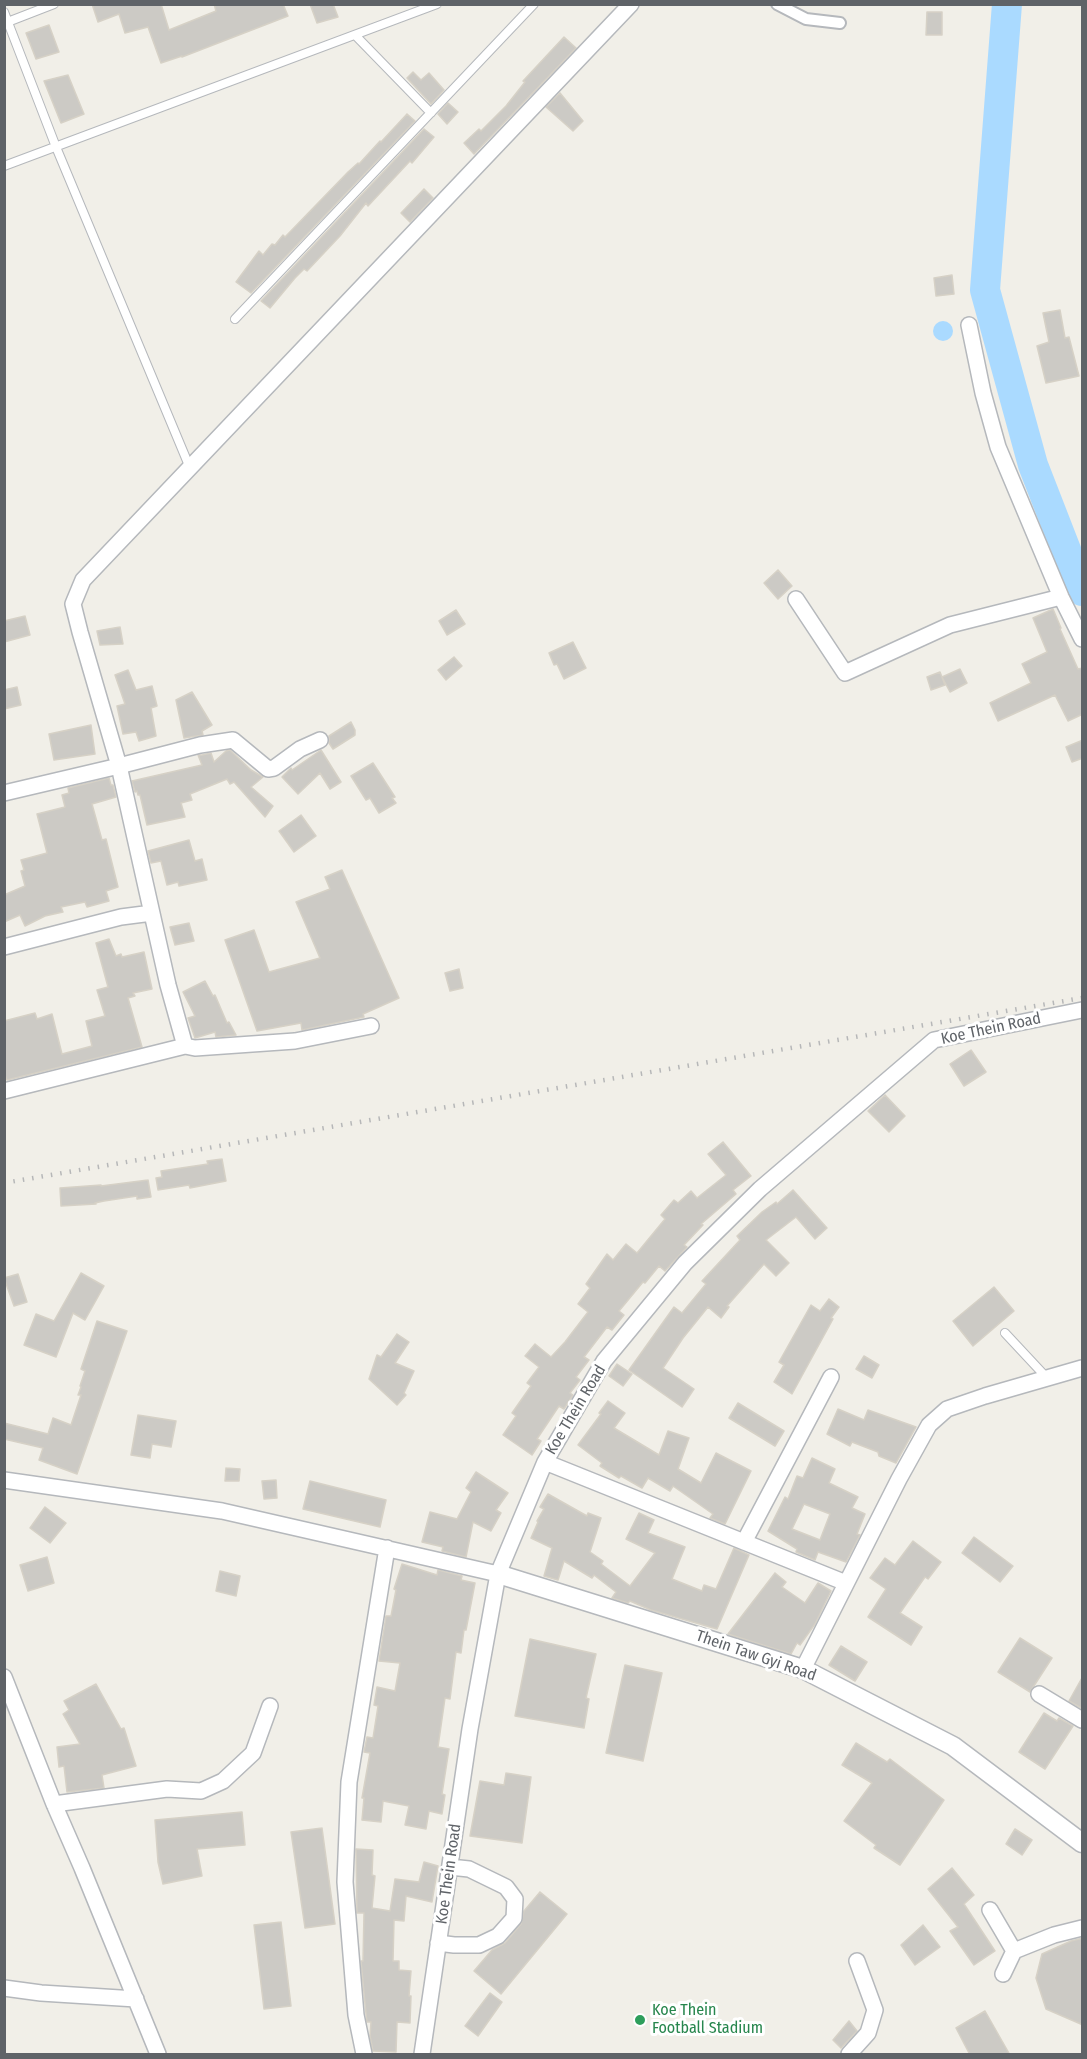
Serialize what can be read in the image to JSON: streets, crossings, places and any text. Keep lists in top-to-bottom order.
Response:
{
  "streets": {
    "street": ["Koe Thein Road", "Thein Taw Gyi Road"]
  },
  "crossings": [
    ["Koe Thein Road", "Thein Taw Gyi Road"]
  ],
  "places": ["Koe Thein Football Stadium"]
}
